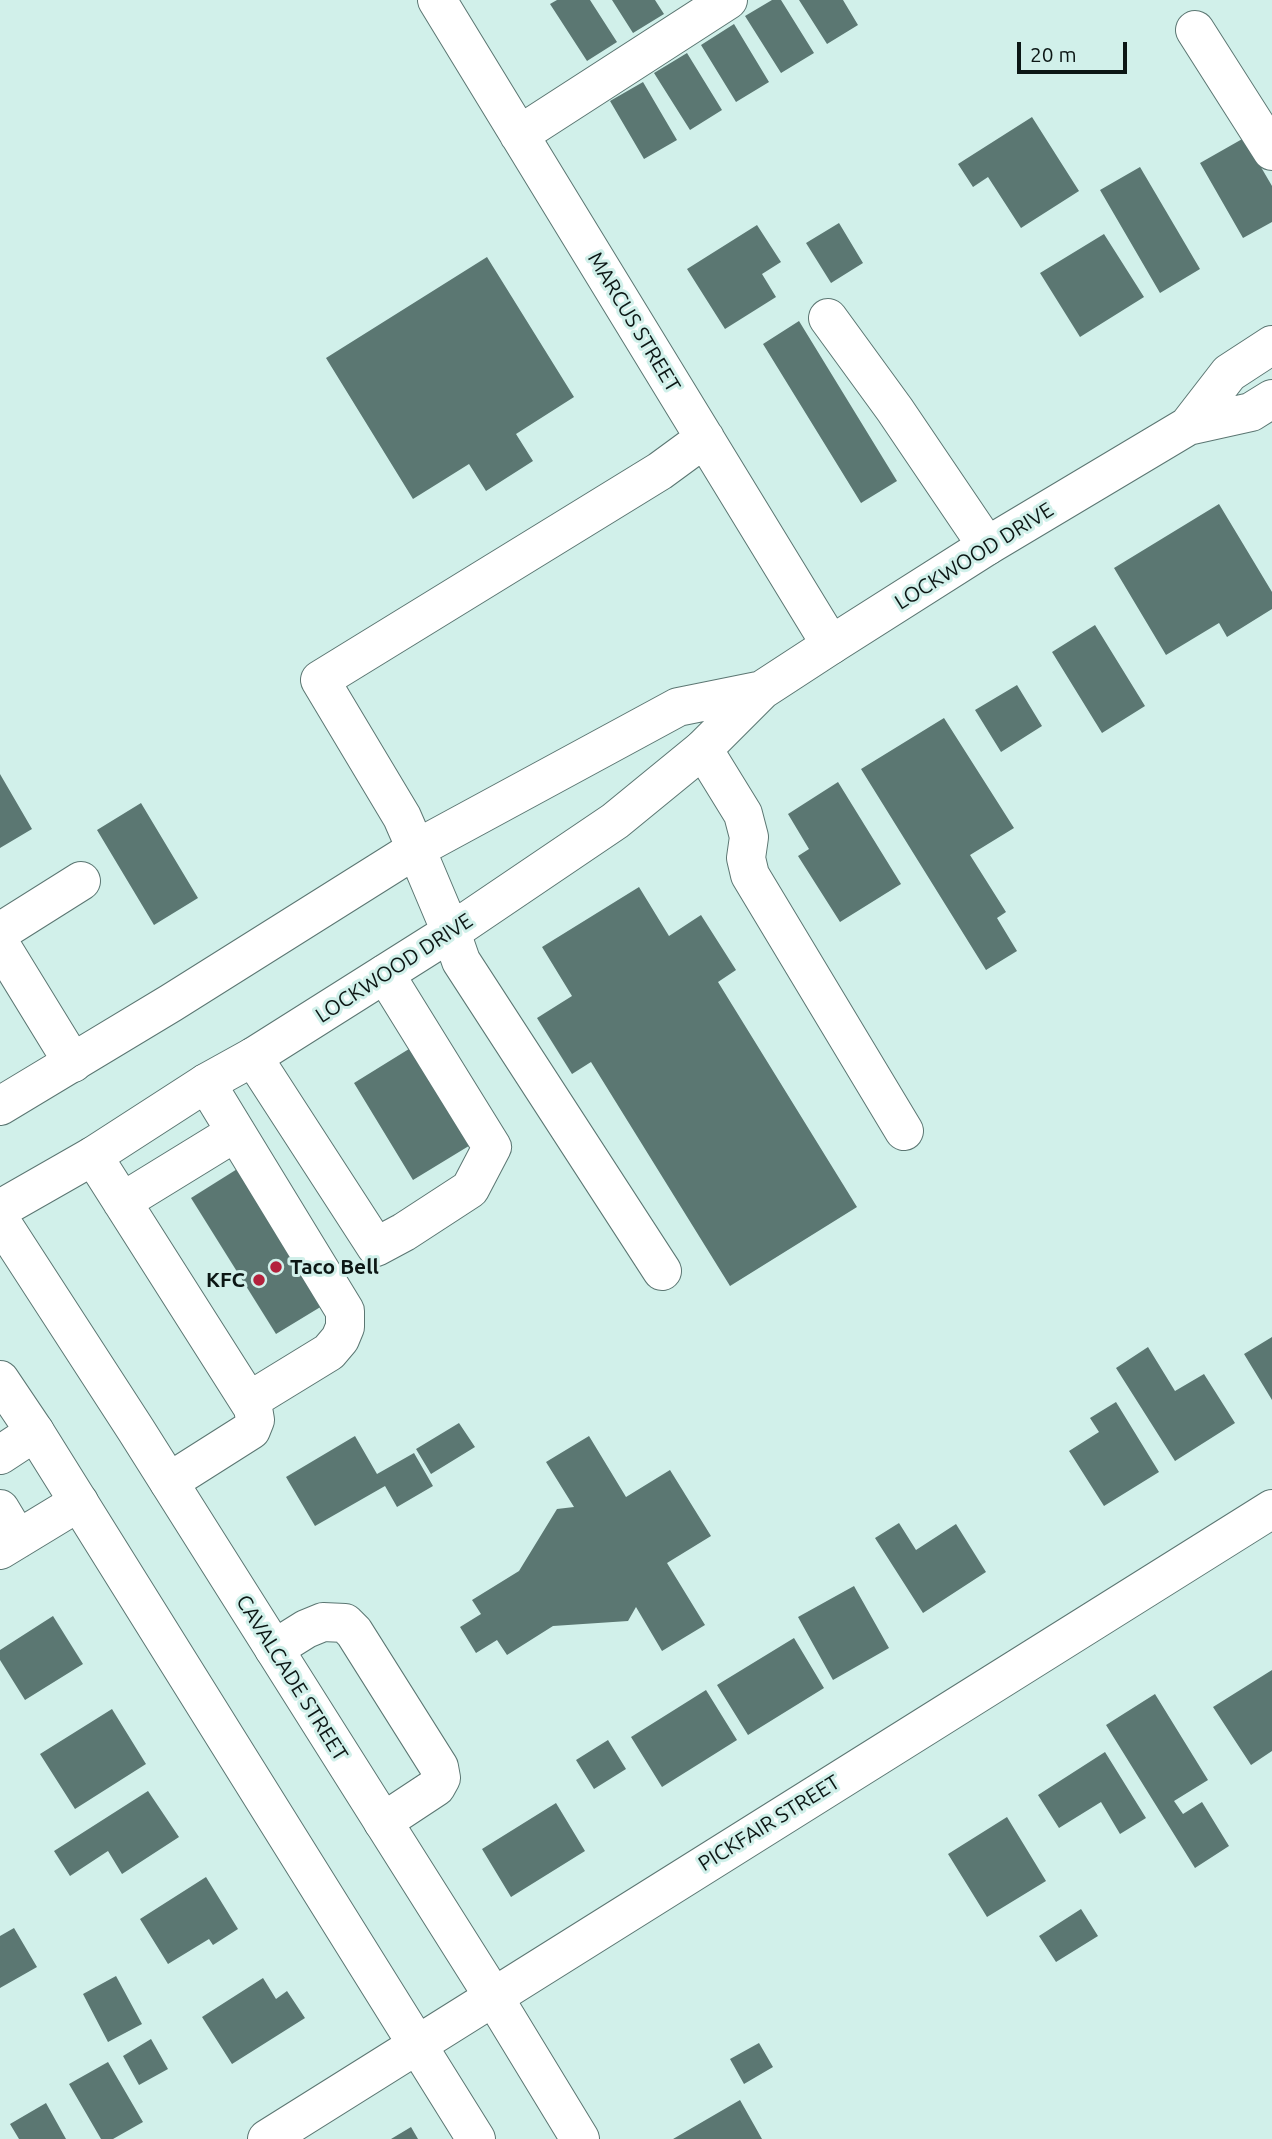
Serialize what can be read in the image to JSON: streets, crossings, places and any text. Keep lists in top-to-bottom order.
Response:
{
  "streets": {
    "main road": [
      "MARCUS STREET",
      "LOCKWOOD DRIVE",
      "CAVALCADE STREET",
      "PICKFAIR STREET"
    ]
  },
  "crossings": [
    ["MARCUS STREET", "LOCKWOOD DRIVE"],
    ["CAVALCADE STREET", "PICKFAIR STREET"]
  ],
  "places": ["Taco Bell", "KFC"],
  "scale_bar": "20 m"
}
